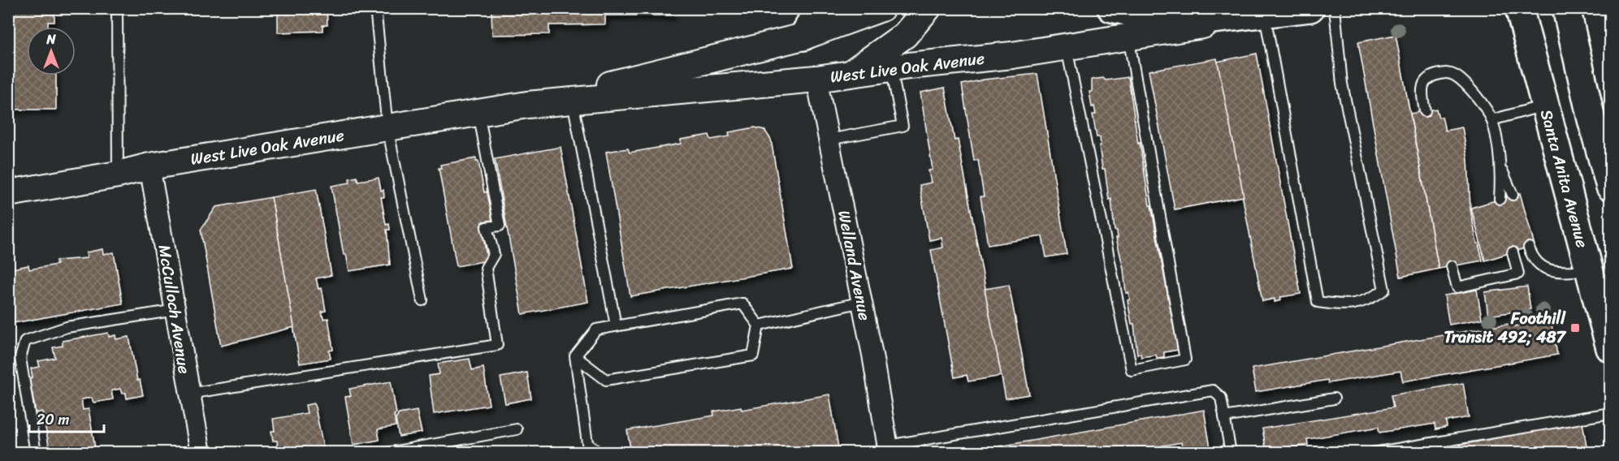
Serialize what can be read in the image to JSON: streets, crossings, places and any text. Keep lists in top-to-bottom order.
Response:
{
  "streets": {
    "main road": ["Santa Anita Avenue"],
    "street": ["West Live Oak Avenue", "Welland Avenue", "McCulloch Avenue"]
  },
  "crossings": [
    ["West Live Oak Avenue", "Welland Avenue"],
    ["West Live Oak Avenue", "McCulloch Avenue"]
  ],
  "places": {
    "transit": ["Foothill Transit 492; 487"]
  },
  "scale_bar": "20 m",
  "north": "top"
}
